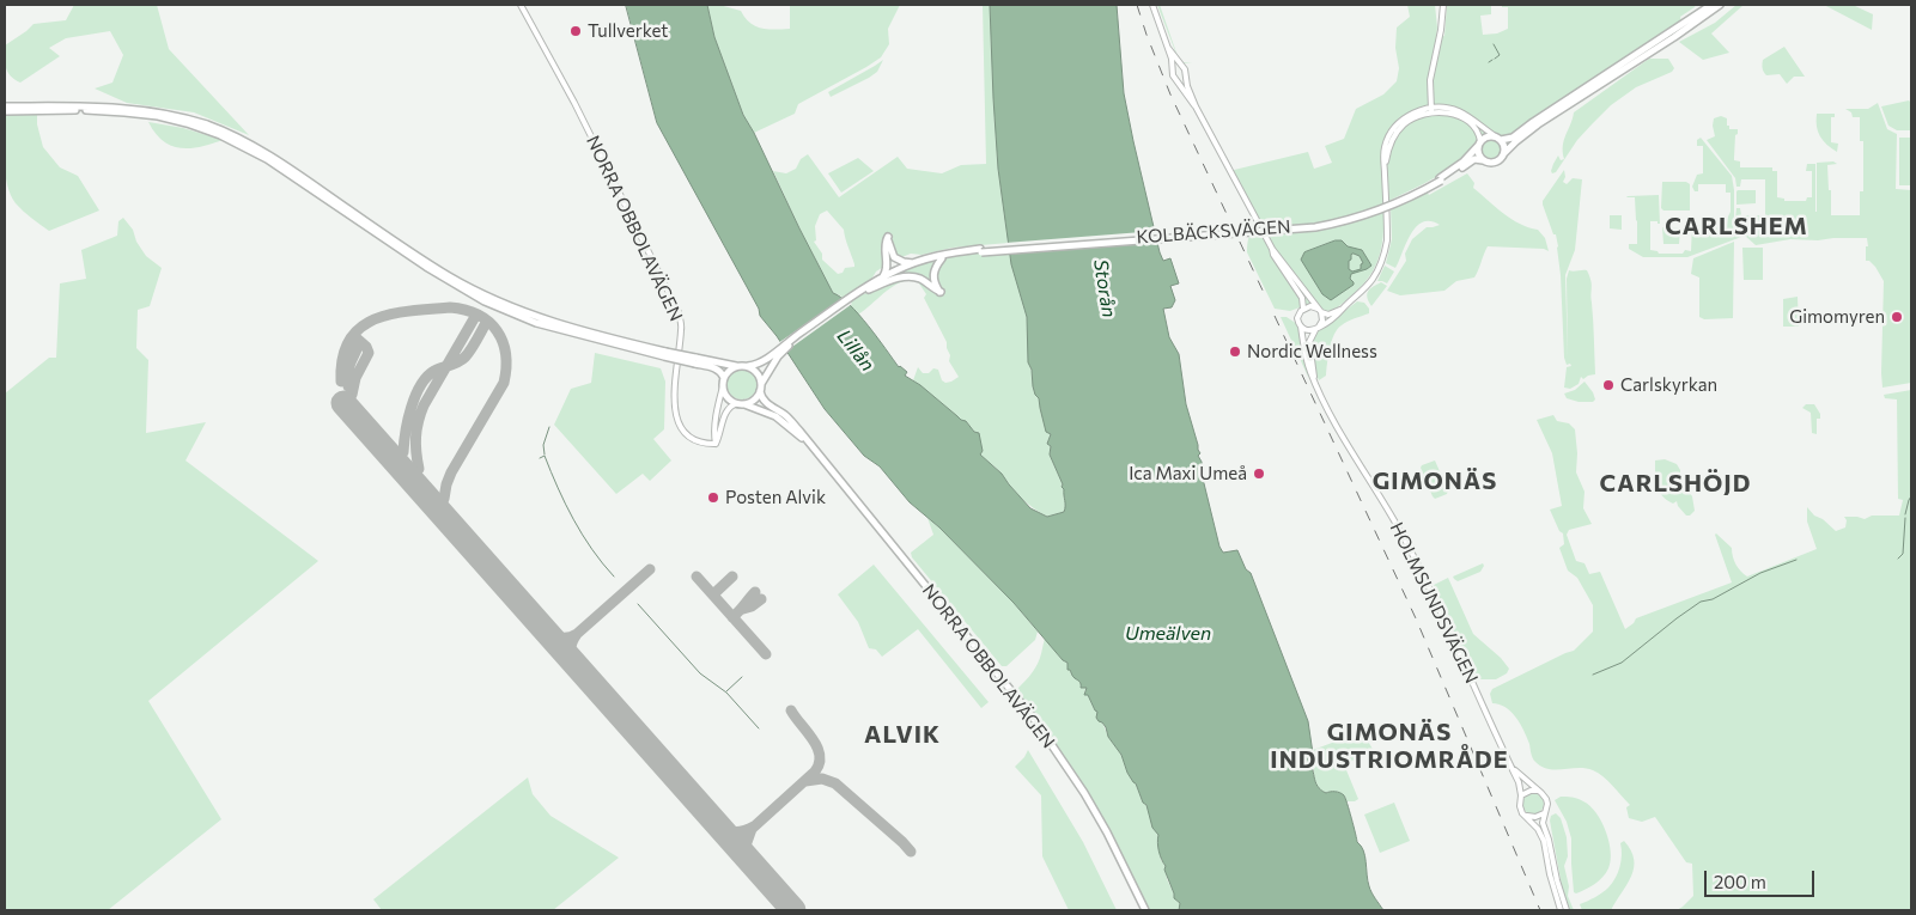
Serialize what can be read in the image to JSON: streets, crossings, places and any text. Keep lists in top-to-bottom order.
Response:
{
  "streets": {
    "highway": ["NORRA OBBOLAVÄGEN", "KOLBÄCKSVÄGEN"],
    "main road": ["HOLMSUNDSVÄGEN"]
  },
  "crossings": [
    ["NORRA OBBOLAVÄGEN", "KOLBÄCKSVÄGEN"]
  ],
  "districts": [
    "CARLSHEM",
    "GIMONÄS",
    "CARLSHÖJD",
    "GIMONÄS INDUSTRIOMRÅDE",
    "ALVIK"
  ],
  "water": ["Storån", "Lillån", "Umeälven"],
  "places": [
    "Tullverket",
    "Gimomyren",
    "Nordic Wellness",
    "Carlskyrkan",
    "Ica Maxi Umeå",
    "Posten Alvik"
  ],
  "scale_bar": "200 m"
}
